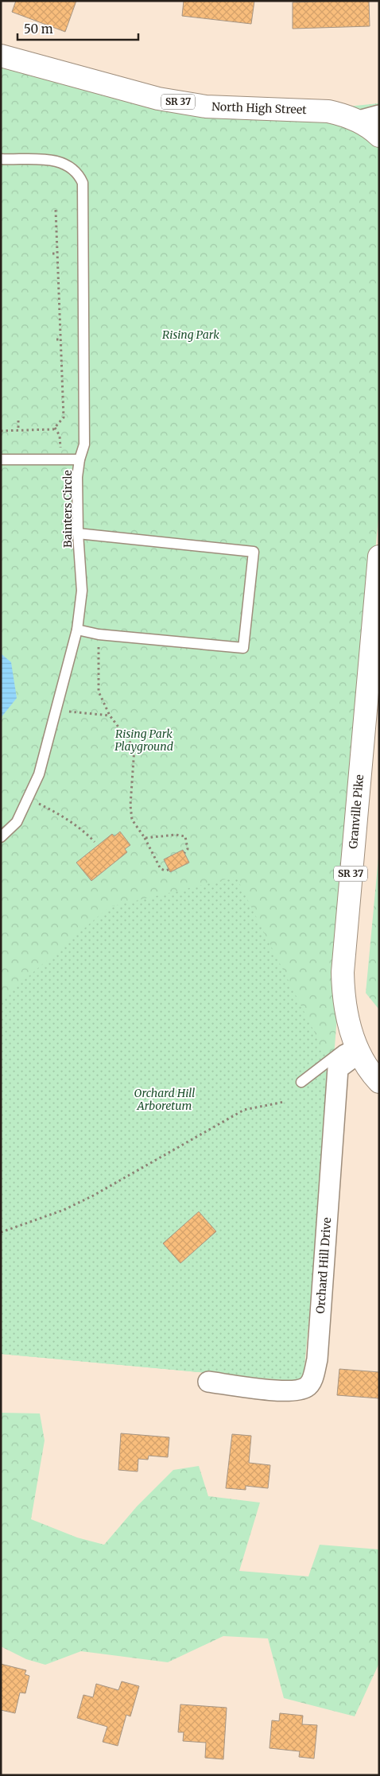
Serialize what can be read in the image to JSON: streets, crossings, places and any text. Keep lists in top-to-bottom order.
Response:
{
  "streets": {
    "highway": ["SR 37", "North High Street", "Granville Pike"],
    "street": ["Orchard Hill Drive"],
    "lane": ["Bainters Circle"]
  },
  "crossings": [
    ["SR 37", "North High Street"],
    ["Granville Pike", "Orchard Hill Drive"]
  ],
  "parks": ["Rising Park", "Rising Park Playground", "Orchard Hill Arboretum"],
  "scale_bar": "50 m"
}
